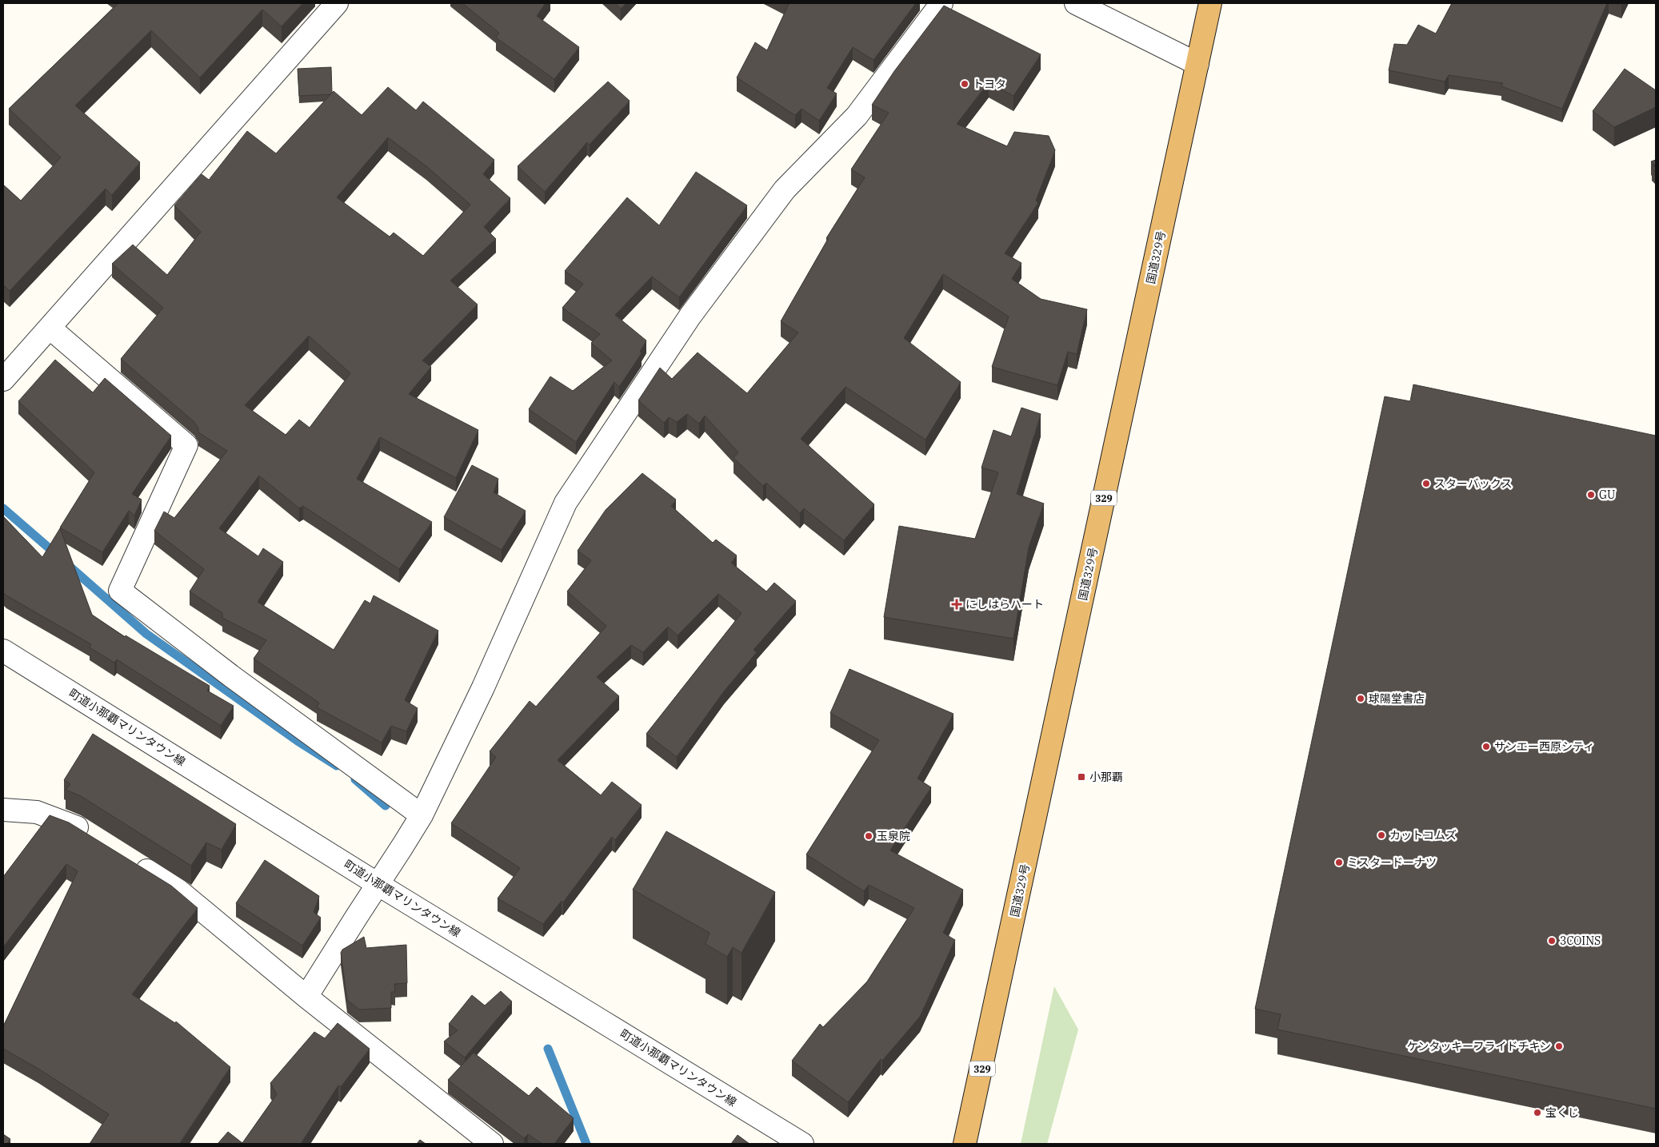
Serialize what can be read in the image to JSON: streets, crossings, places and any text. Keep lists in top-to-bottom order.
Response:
{
  "streets": {
    "highway": ["国道329号", "329"],
    "street": ["町道小那覇マリンタウン線"]
  },
  "places": {
    "other": [
      "トヨタ",
      "スターバックス",
      "GU",
      "球陽堂書店",
      "サンエー西原シティ",
      "カットコムズ",
      "玉泉院",
      "ミスタードーナツ",
      "3COINS",
      "ケンタッキーフライドチキン",
      "宝くじ"
    ],
    "health": ["にしはらハート"],
    "transit": ["小那覇"]
  }
}
